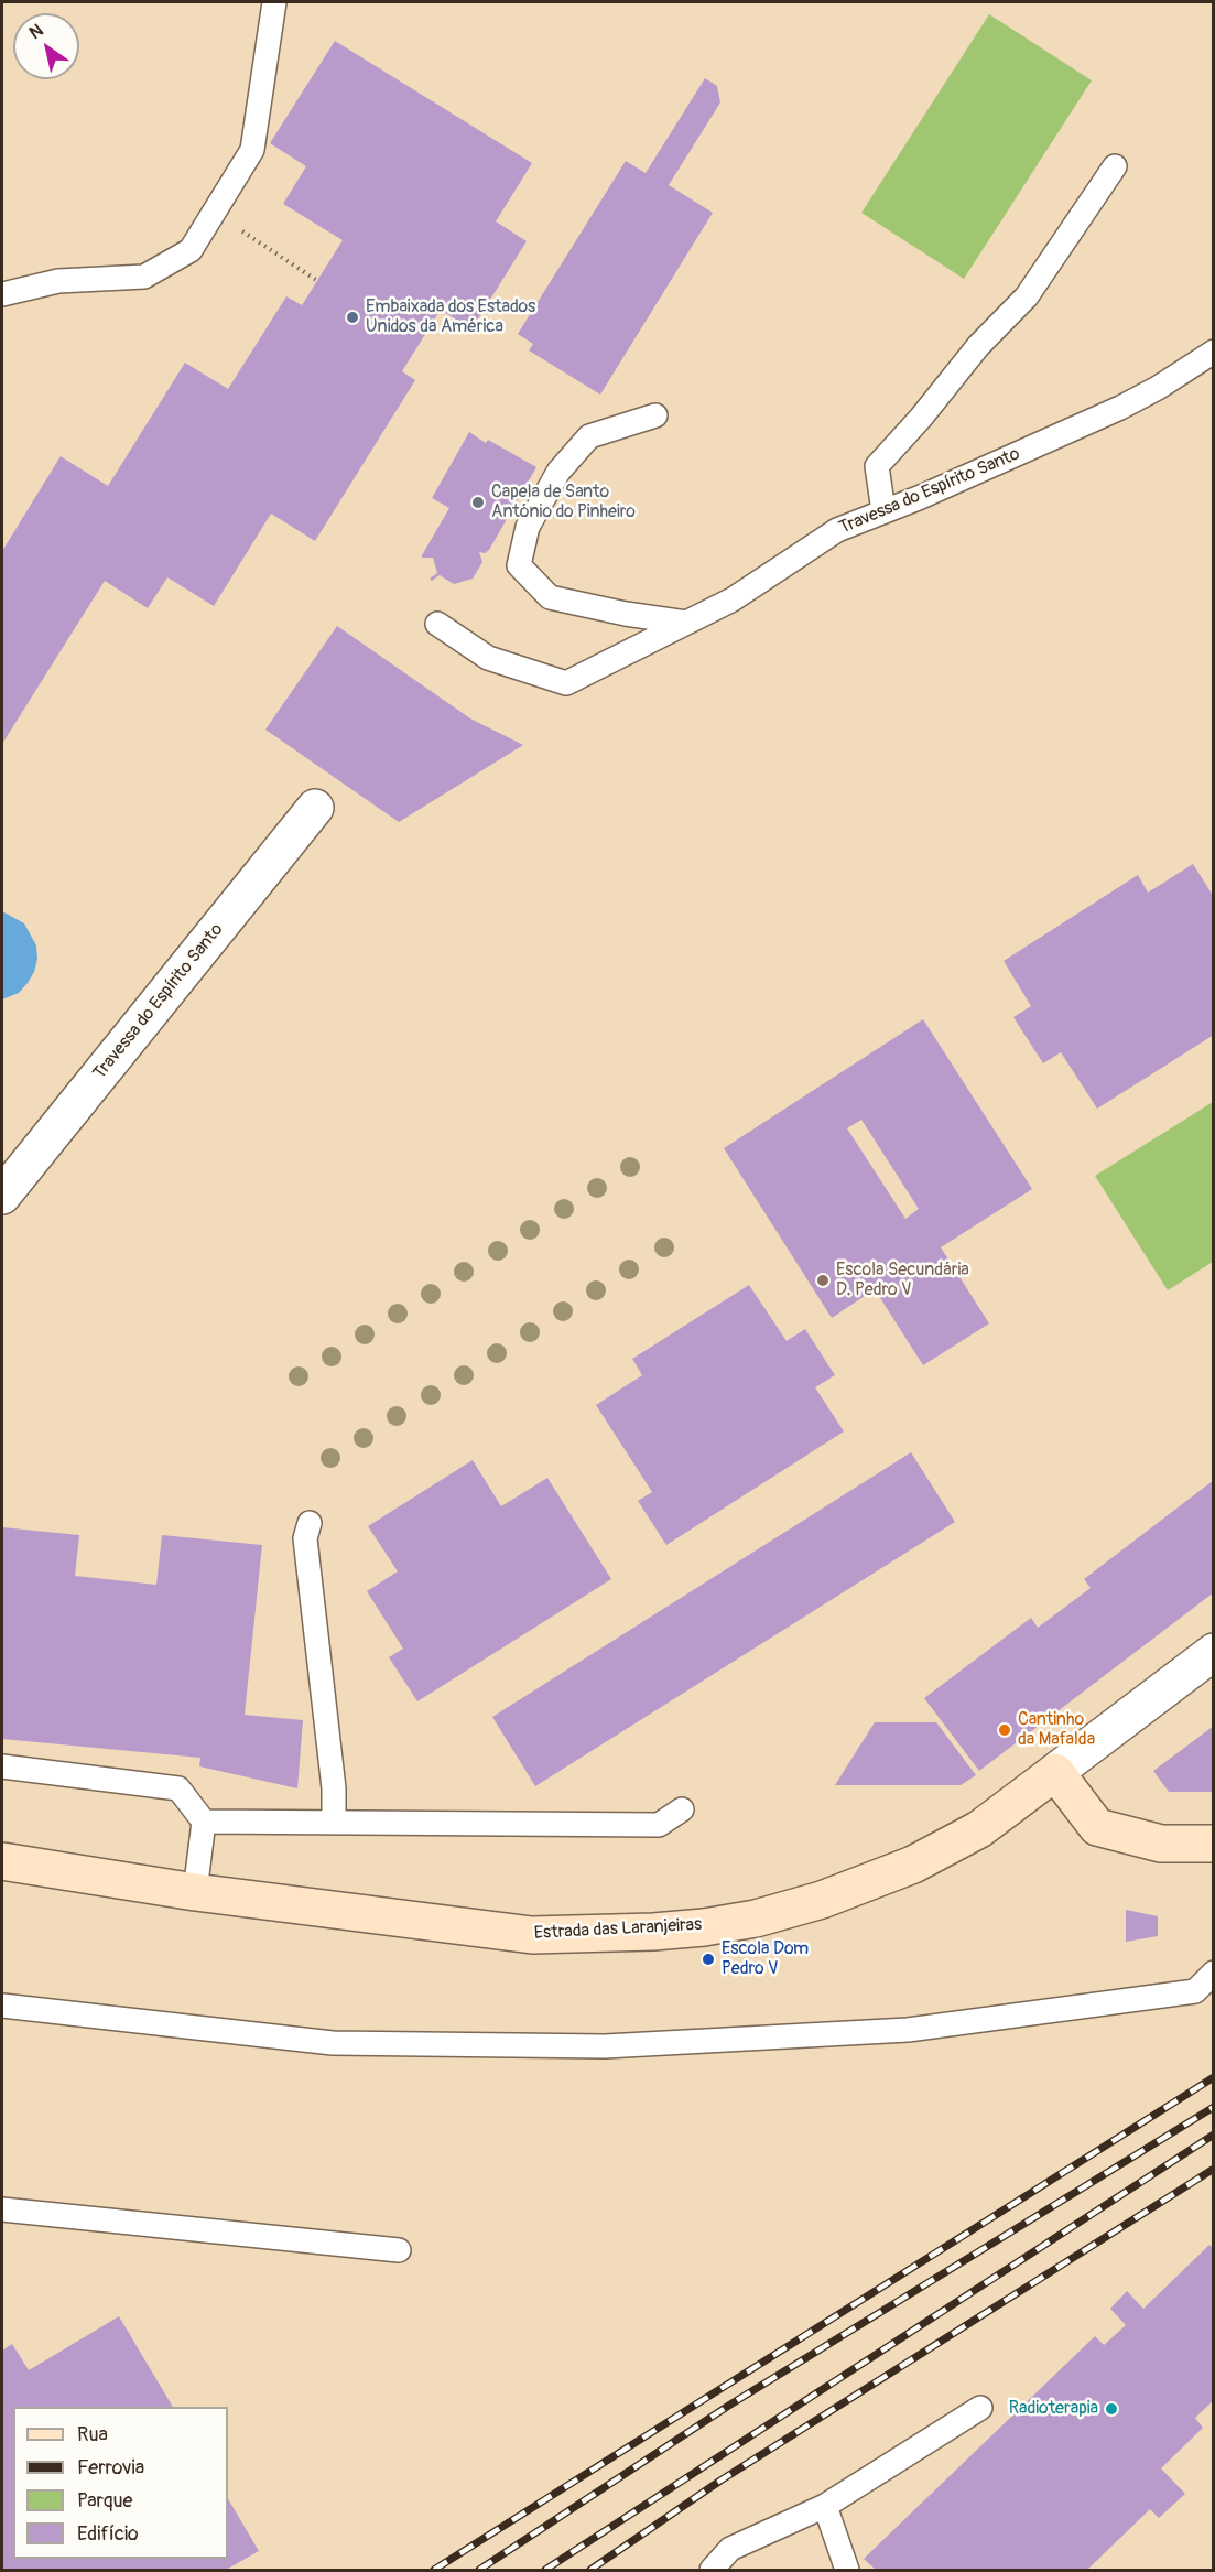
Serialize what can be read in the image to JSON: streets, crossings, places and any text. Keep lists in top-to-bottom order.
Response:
{
  "streets": {
    "main road": ["Estrada das Laranjeiras"],
    "street": ["Travessa do Espírito Santo"]
  },
  "places": [
    "Embaixada dos Estados Unidos da América",
    "Capela de Santo António do Pinheiro",
    "Escola Secundária D. Pedro V",
    "Cantinho da Mafalda",
    "Escola Dom Pedro V",
    "Radioterapia"
  ],
  "legend": [
    "Rua",
    "Ferrovia",
    "Parque",
    "Edifício"
  ],
  "north": "top left"
}
